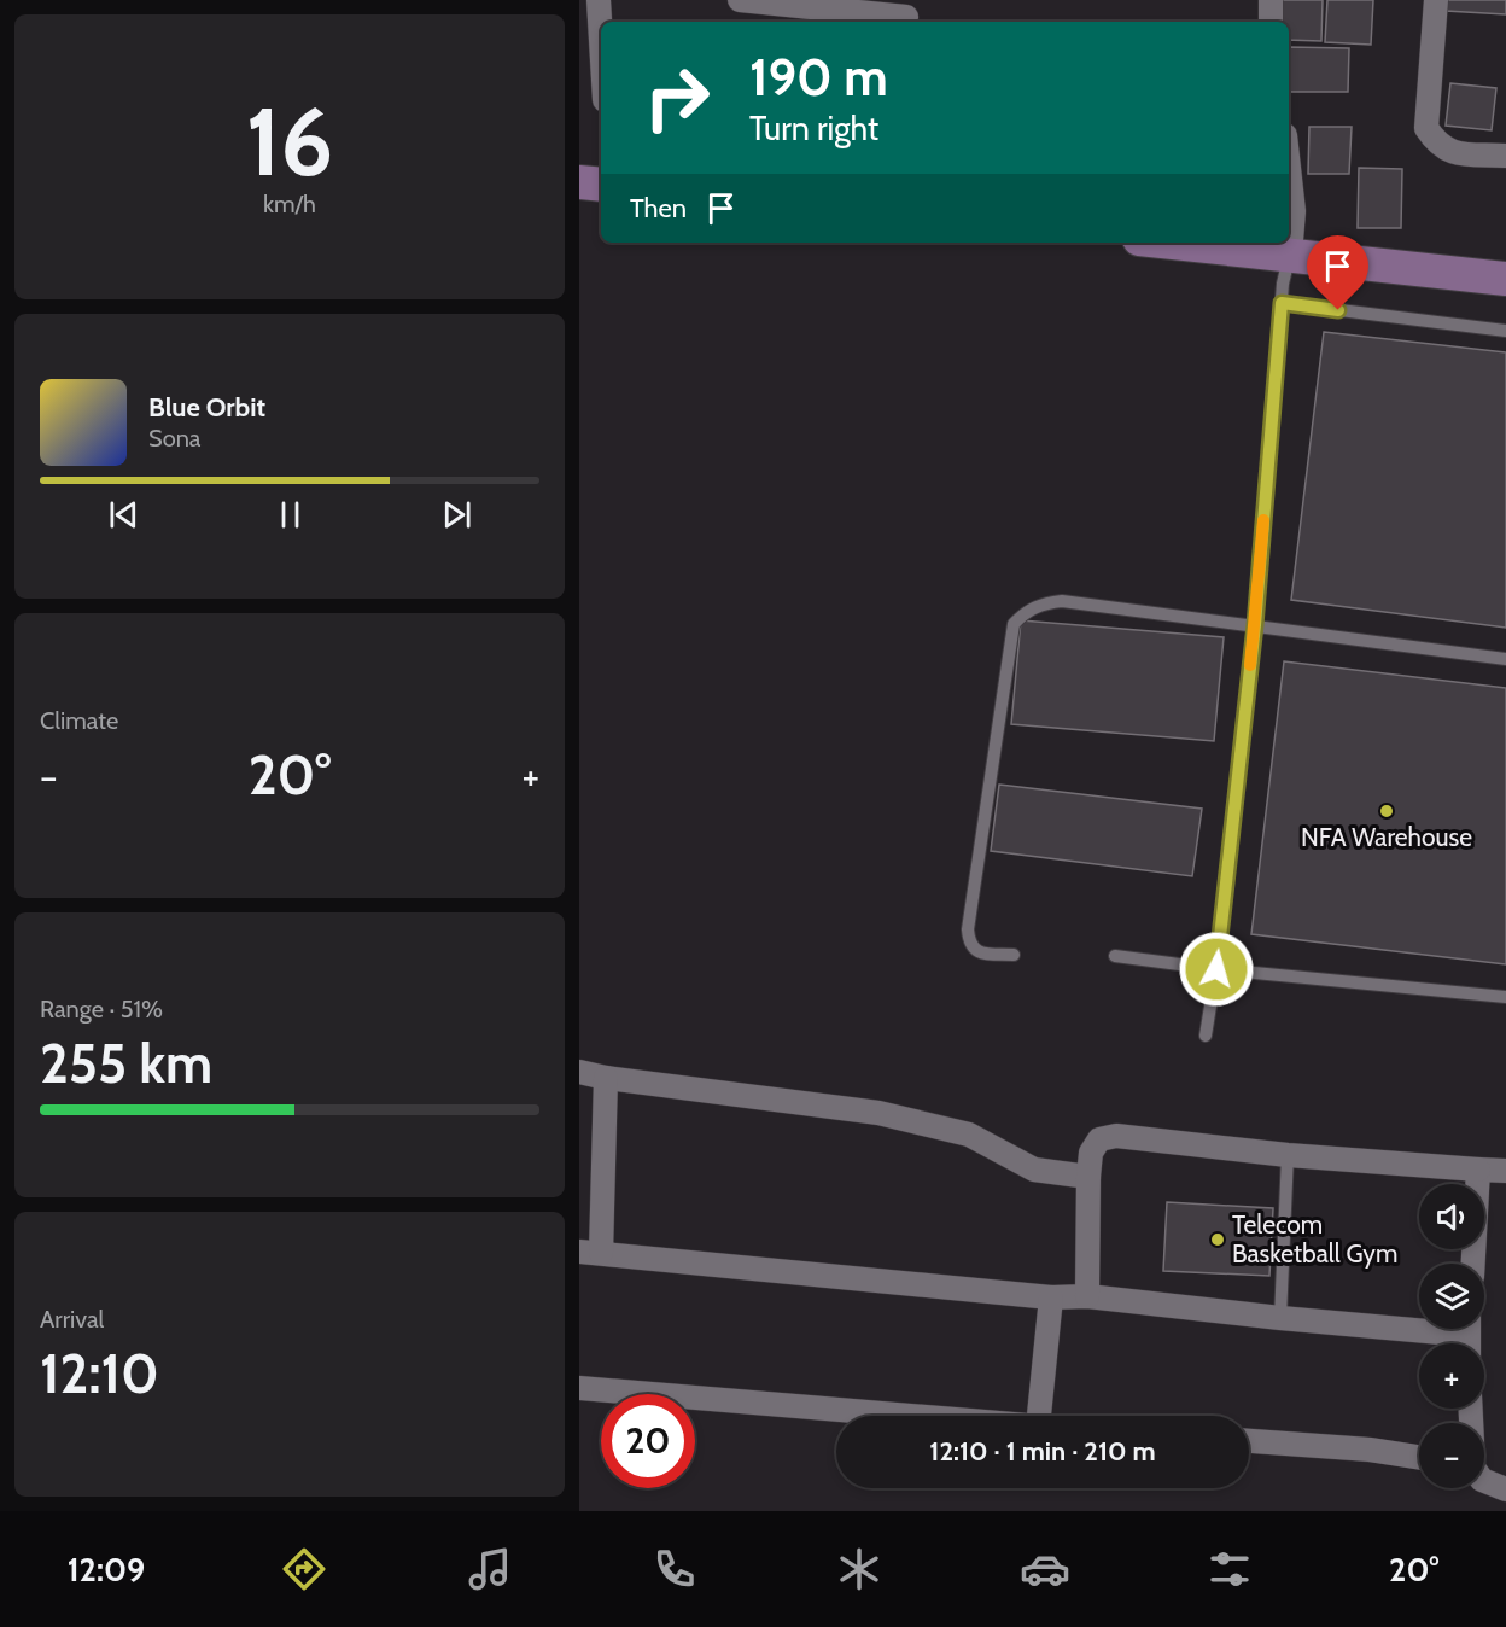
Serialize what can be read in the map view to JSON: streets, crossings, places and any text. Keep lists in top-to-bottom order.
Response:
{
  "places": ["NFA Warehouse", "Telecom Basketball Gym"],
  "page": {
    "tile": [
      ["16", "km/h"],
      "Climate",
      ["Range · 51%", "255 km"],
      ["Arrival", "12:10"]
    ],
    "turn": ["190 m", "Turn right"],
    "then": "Then",
    "song": ["Blue Orbit", "Sona"],
    "heat": ["−", "20°", "+"],
    "map_buttons": ["+", "−"],
    "limit": "20",
    "trip": "12:10 · 1 min · 210 m",
    "tabs": ["12:09", "20°"]
  }
}
